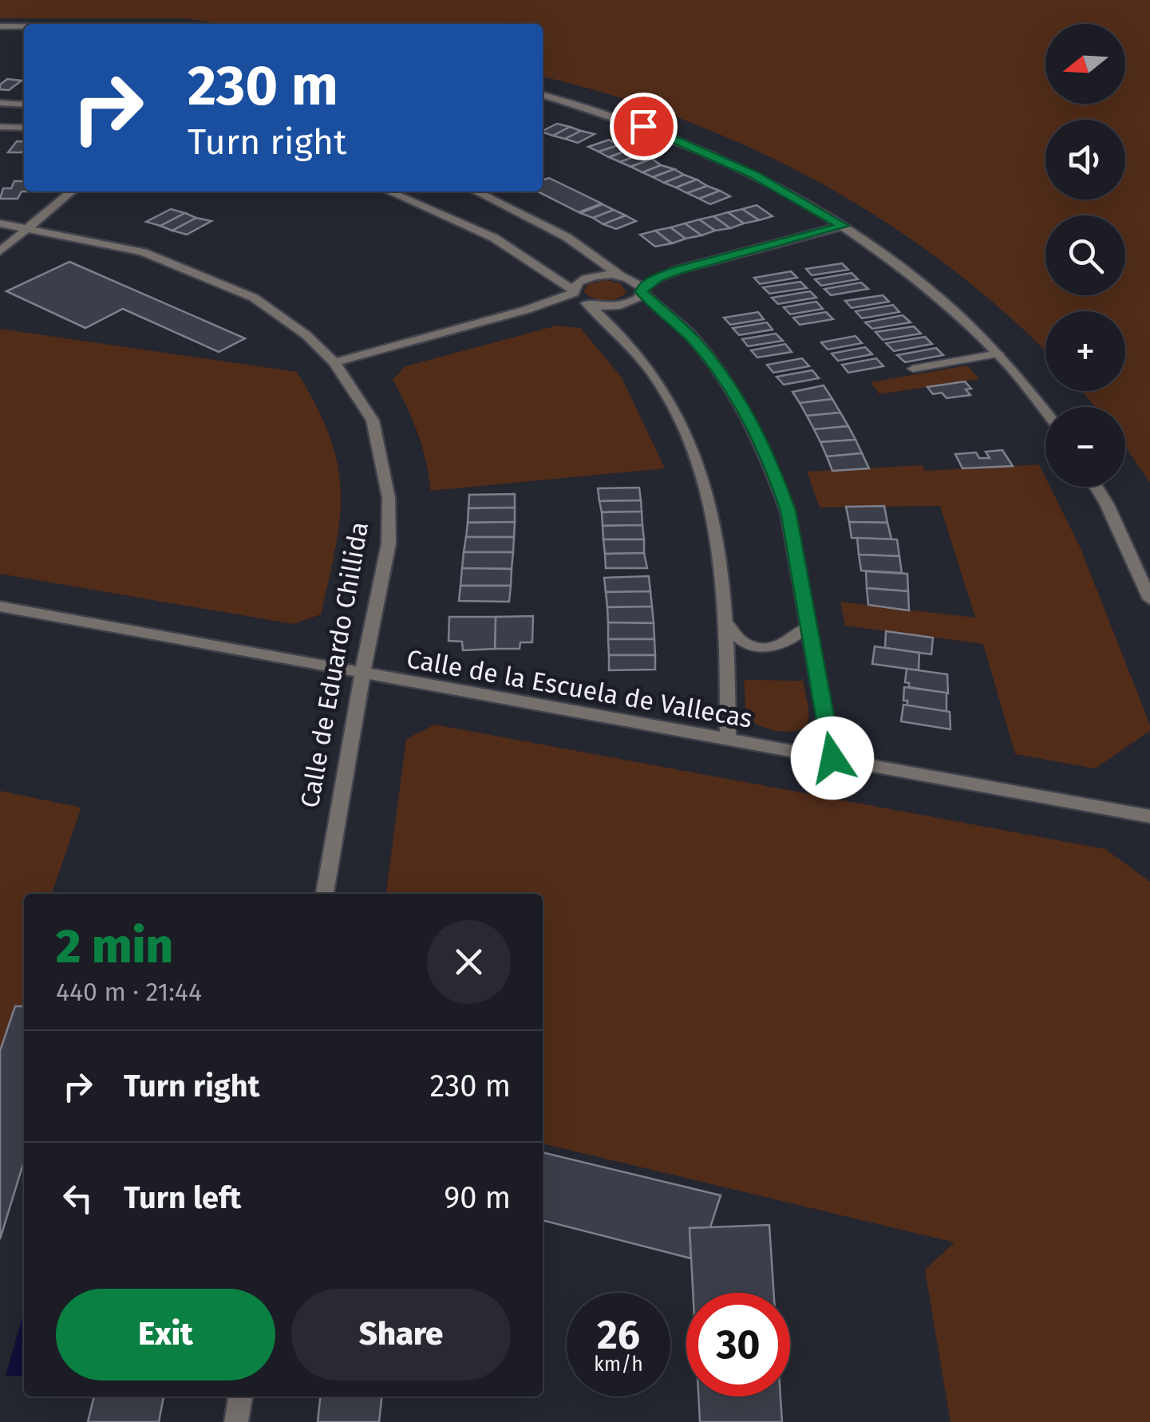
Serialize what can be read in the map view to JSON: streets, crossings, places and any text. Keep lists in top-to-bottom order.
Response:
{
  "streets": {
    "street": ["Calle de Eduardo Chillida", "Calle de la Escuela de Vallecas"]
  },
  "crossings": [
    ["Calle de Eduardo Chillida", "Calle de la Escuela de Vallecas"]
  ],
  "north": "left",
  "page": {
    "map_buttons": ["+", "−"],
    "turn": ["230 m", "Turn right"],
    "heading": ["2 min", "440 m · 21:44"],
    "list": [
      {
        "name": "Turn right",
        "value": "230 m"
      },
      {
        "name": "Turn left",
        "value": "90 m"
      }
    ],
    "buttons": ["Exit", "Share"],
    "speed": "26 km/h",
    "limit": "30"
  }
}
